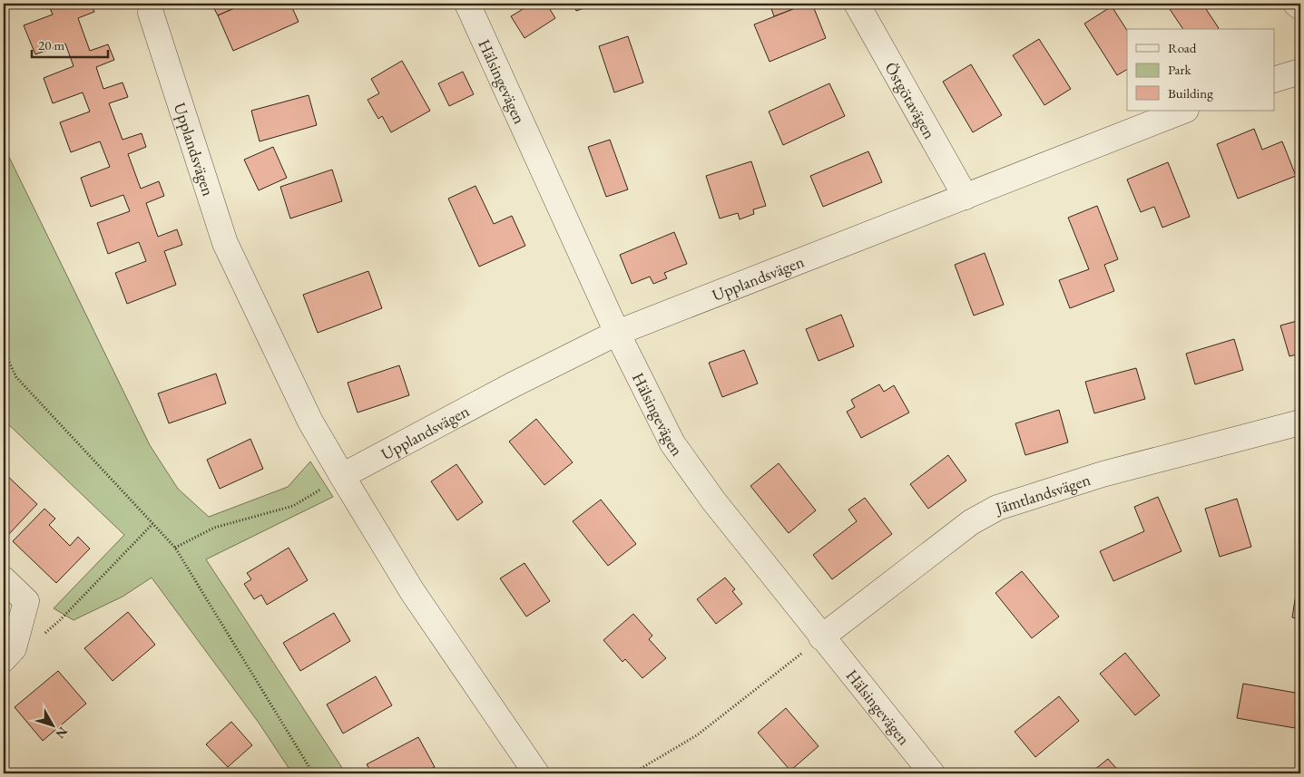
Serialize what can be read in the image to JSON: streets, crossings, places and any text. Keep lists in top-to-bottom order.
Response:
{
  "streets": {
    "street": [
      "Hälsingevägen",
      "Östgötavägen",
      "Upplandsvägen",
      "Jämtlandsvägen"
    ]
  },
  "crossings": [
    ["Hälsingevägen", "Upplandsvägen"],
    ["Hälsingevägen", "Jämtlandsvägen"],
    ["Östgötavägen", "Upplandsvägen"]
  ],
  "legend": ["Road", "Park", "Building"],
  "scale_bar": "20 m",
  "north": "bottom right"
}
